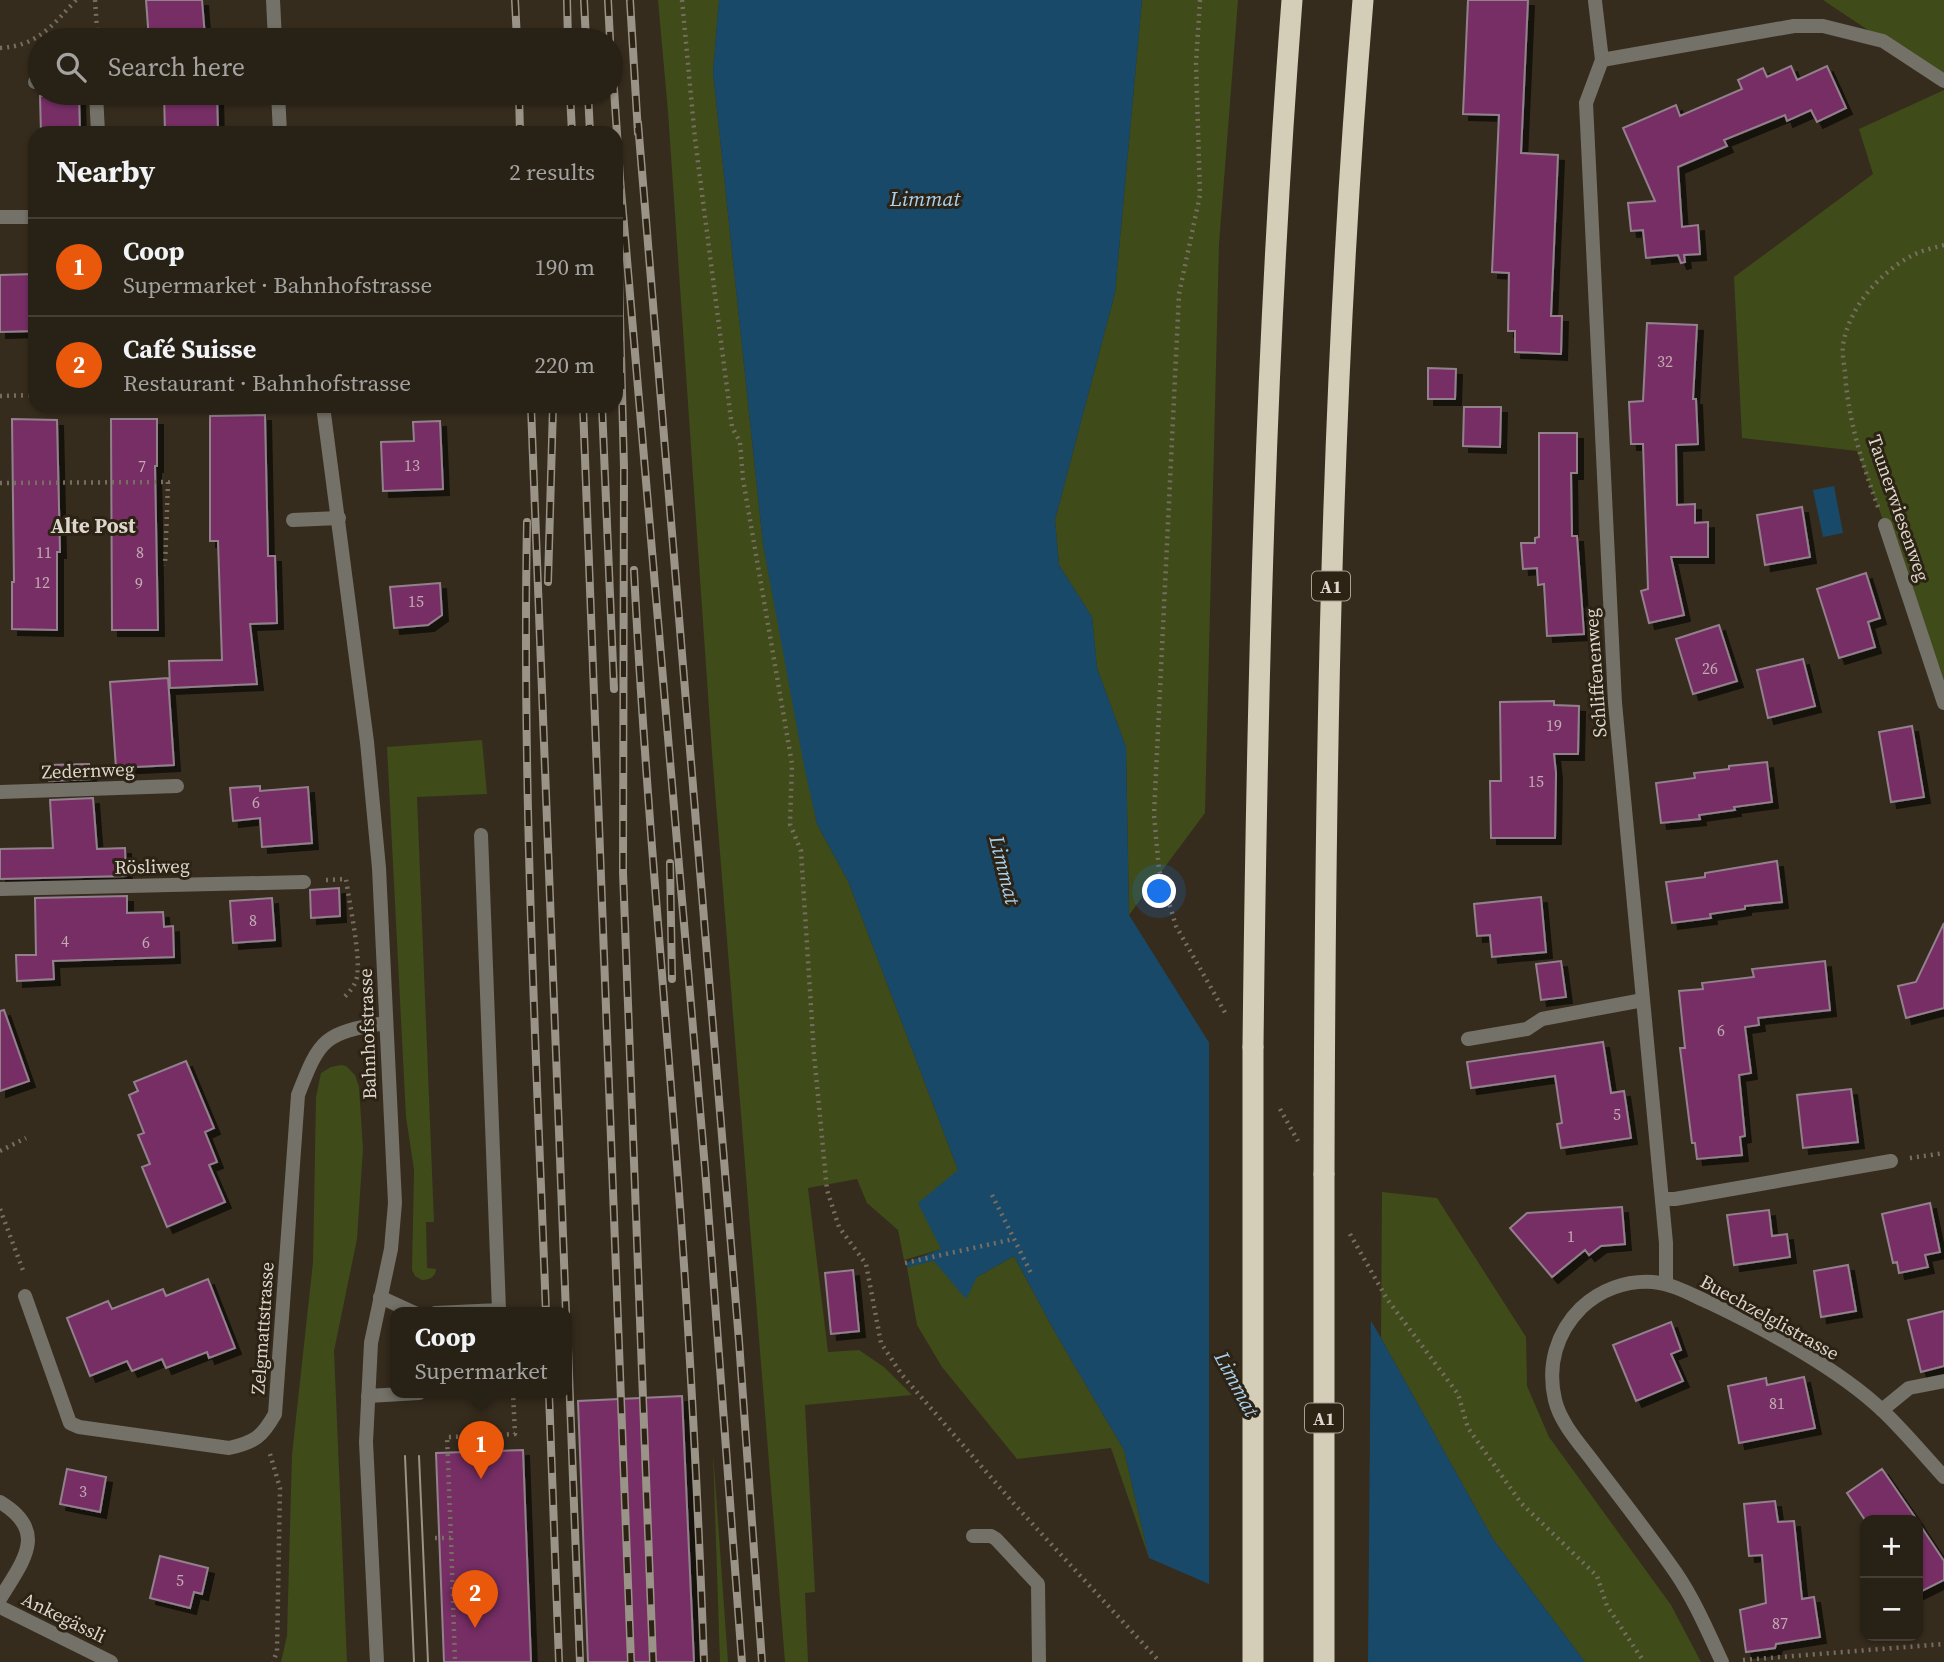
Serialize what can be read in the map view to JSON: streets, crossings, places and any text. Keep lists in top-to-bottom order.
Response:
{
  "streets": {
    "highway": ["A1"],
    "street": [
      "Taunerwiesenweg",
      "Schliffenenweg",
      "Zedernweg",
      "Rösliweg",
      "Bahnhofstrasse",
      "Buechzelglistrasse",
      "Zelgmattstrasse",
      "Ankegässli"
    ]
  },
  "crossings": [
    ["Schliffenenweg", "Buechzelglistrasse"],
    ["Bahnhofstrasse", "Zelgmattstrasse"]
  ],
  "districts": ["Alte Post"],
  "water": ["Limmat"],
  "house_numbers": [
    "32",
    "13",
    "7",
    "11",
    "8",
    "12",
    "9",
    "15",
    "26",
    "19",
    "15",
    "6",
    "8",
    "4",
    "6",
    "6",
    "5",
    "1",
    "81",
    "3",
    "5",
    "87"
  ],
  "page": {
    "search": "Search here",
    "heading": ["Nearby", "2 results"],
    "list": [
      {
        "mark": "1",
        "name": "Coop",
        "note": "Supermarket · Bahnhofstrasse",
        "value": "190 m"
      },
      {
        "mark": "2",
        "name": "Café Suisse",
        "note": "Restaurant · Bahnhofstrasse",
        "value": "220 m"
      }
    ],
    "popup": ["Coop", "Supermarket"],
    "pins": ["1", "2"],
    "map_buttons": ["+", "−"]
  }
}
